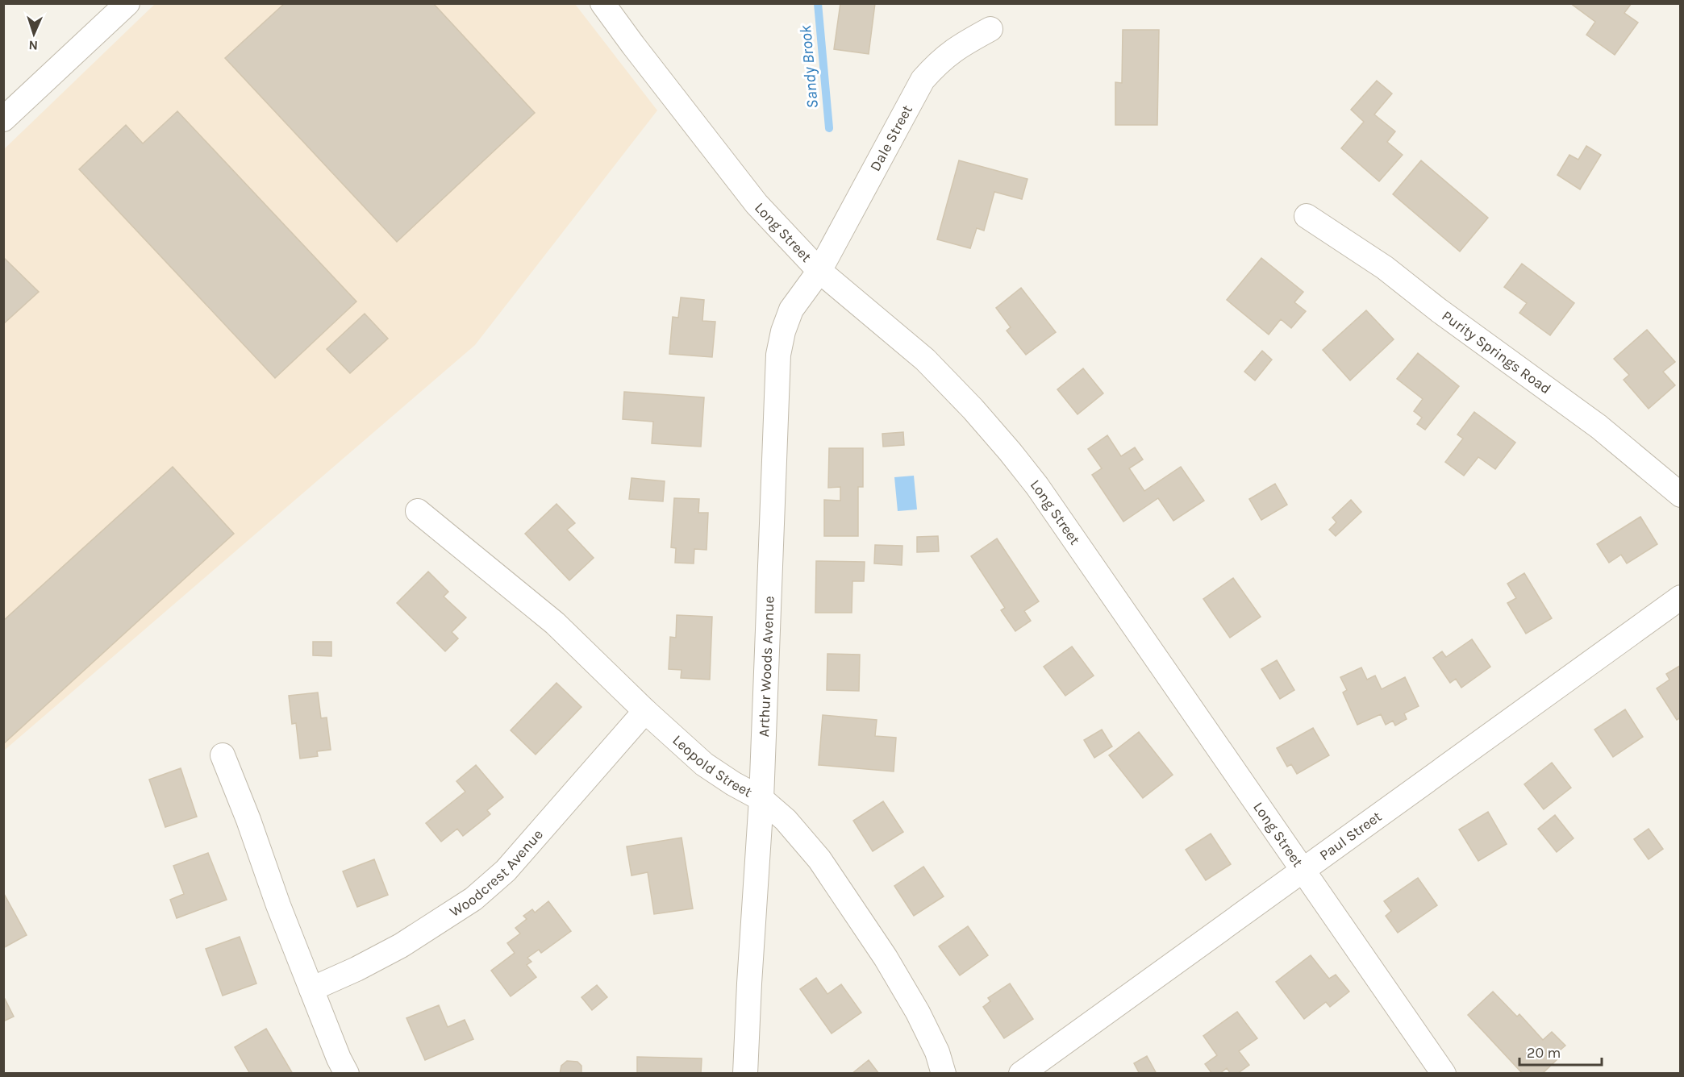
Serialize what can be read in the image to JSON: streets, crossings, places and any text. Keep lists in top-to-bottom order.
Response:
{
  "streets": {
    "street": [
      "Dale Street",
      "Long Street",
      "Purity Springs Road",
      "Arthur Woods Avenue",
      "Leopold Street",
      "Paul Street",
      "Woodcrest Avenue"
    ]
  },
  "crossings": [
    ["Dale Street", "Long Street"],
    ["Dale Street", "Arthur Woods Avenue"],
    ["Long Street", "Arthur Woods Avenue"],
    ["Long Street", "Paul Street"],
    ["Arthur Woods Avenue", "Leopold Street"],
    ["Leopold Street", "Woodcrest Avenue"]
  ],
  "water": ["Sandy Brook"],
  "scale_bar": "20 m",
  "north": "bottom"
}
